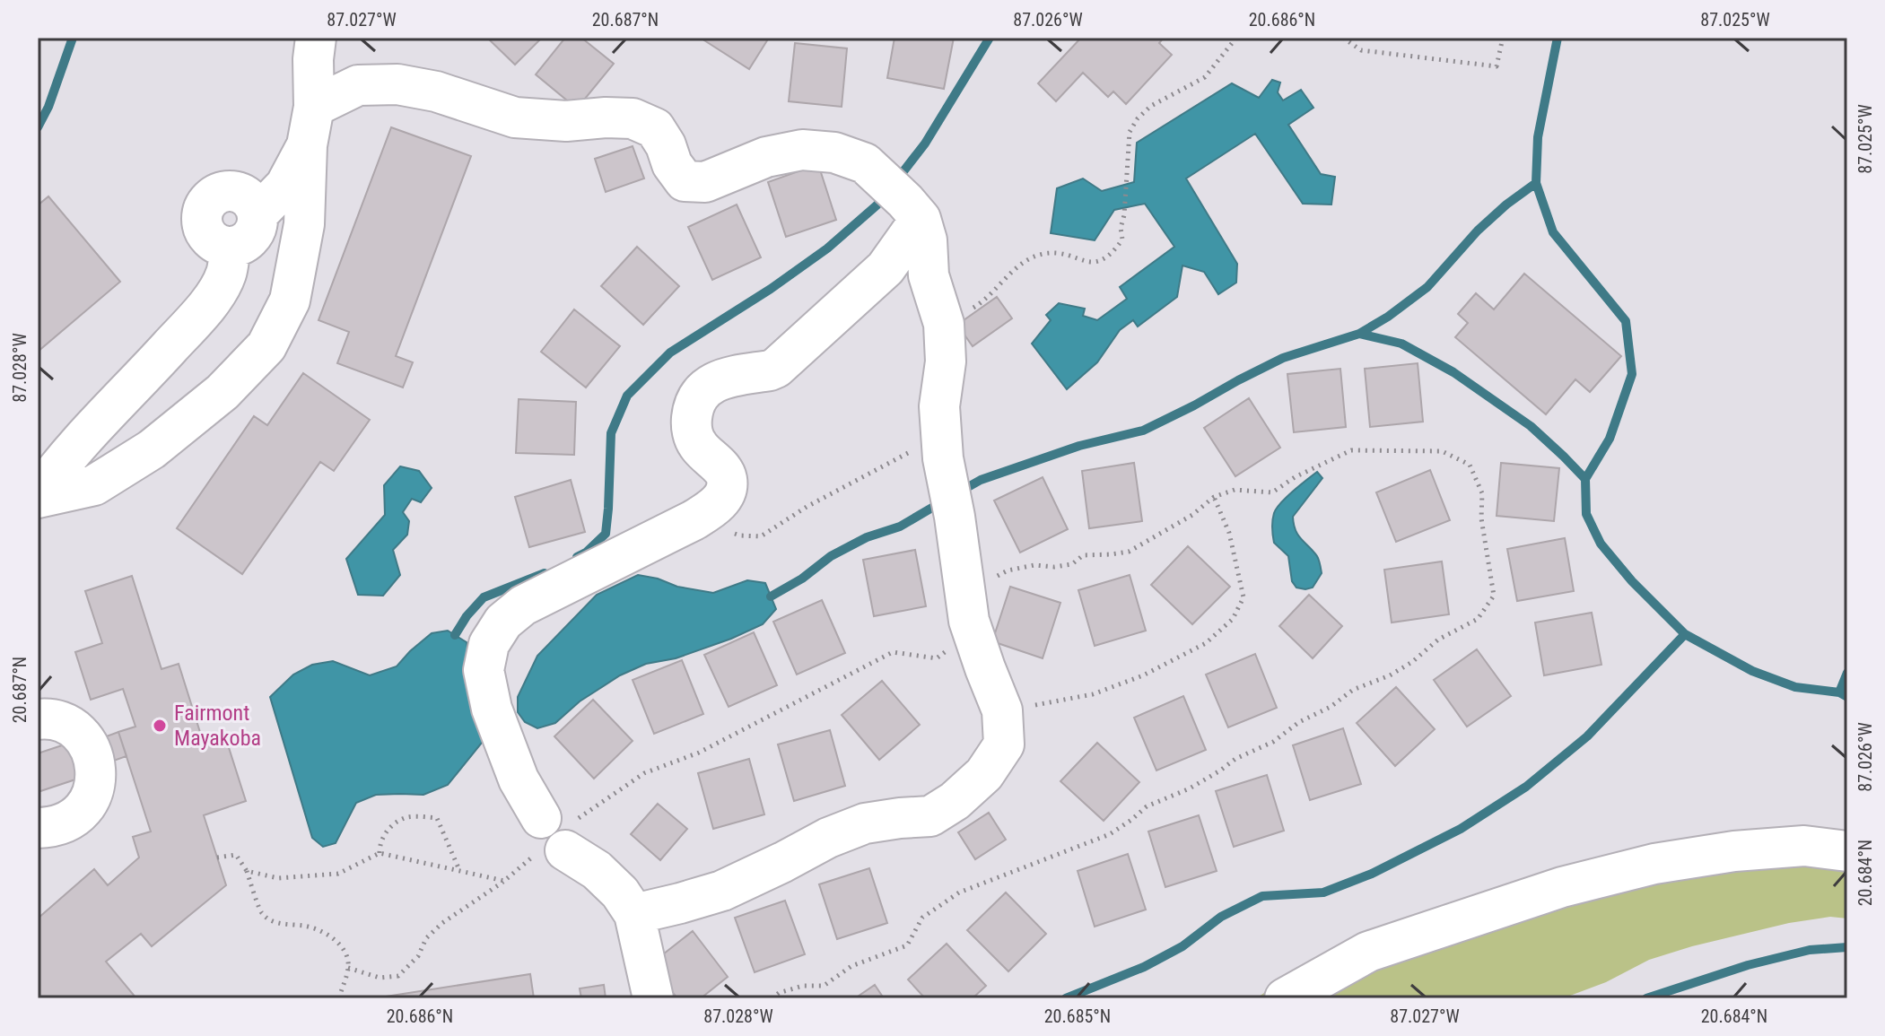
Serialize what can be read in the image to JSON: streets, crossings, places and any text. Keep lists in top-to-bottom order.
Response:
{
  "places": ["Fairmont Mayakoba"],
  "coordinates": [
    "87.027°W",
    "20.687°N",
    "87.026°W",
    "20.686°N",
    "87.025°W",
    "87.028°W",
    "20.684°N",
    "20.685°N"
  ]
}
